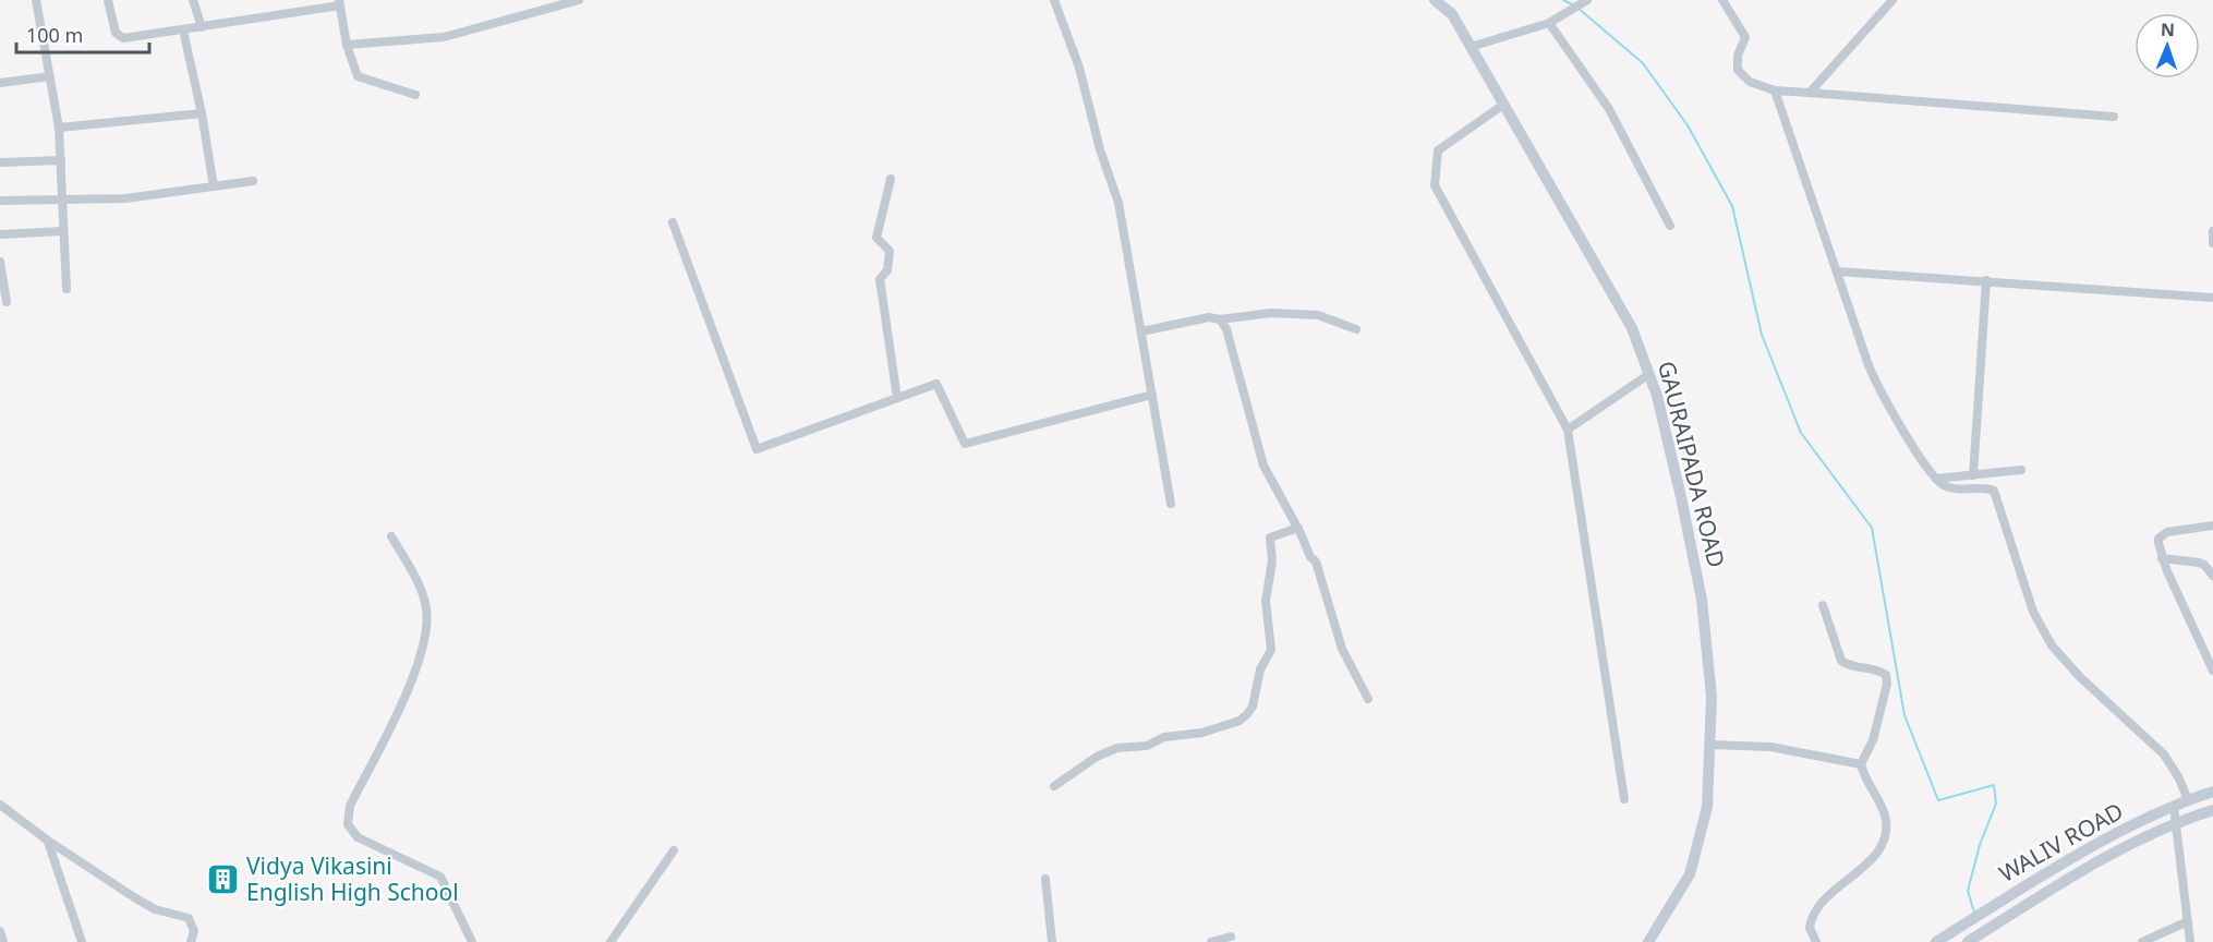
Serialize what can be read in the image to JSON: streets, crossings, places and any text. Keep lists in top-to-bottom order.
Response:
{
  "streets": {
    "street": ["GAURAIPADA ROAD", "WALIV ROAD"]
  },
  "places": {
    "building": ["Vidya Vikasini English High School"]
  },
  "scale_bar": "100 m",
  "north": "top"
}
